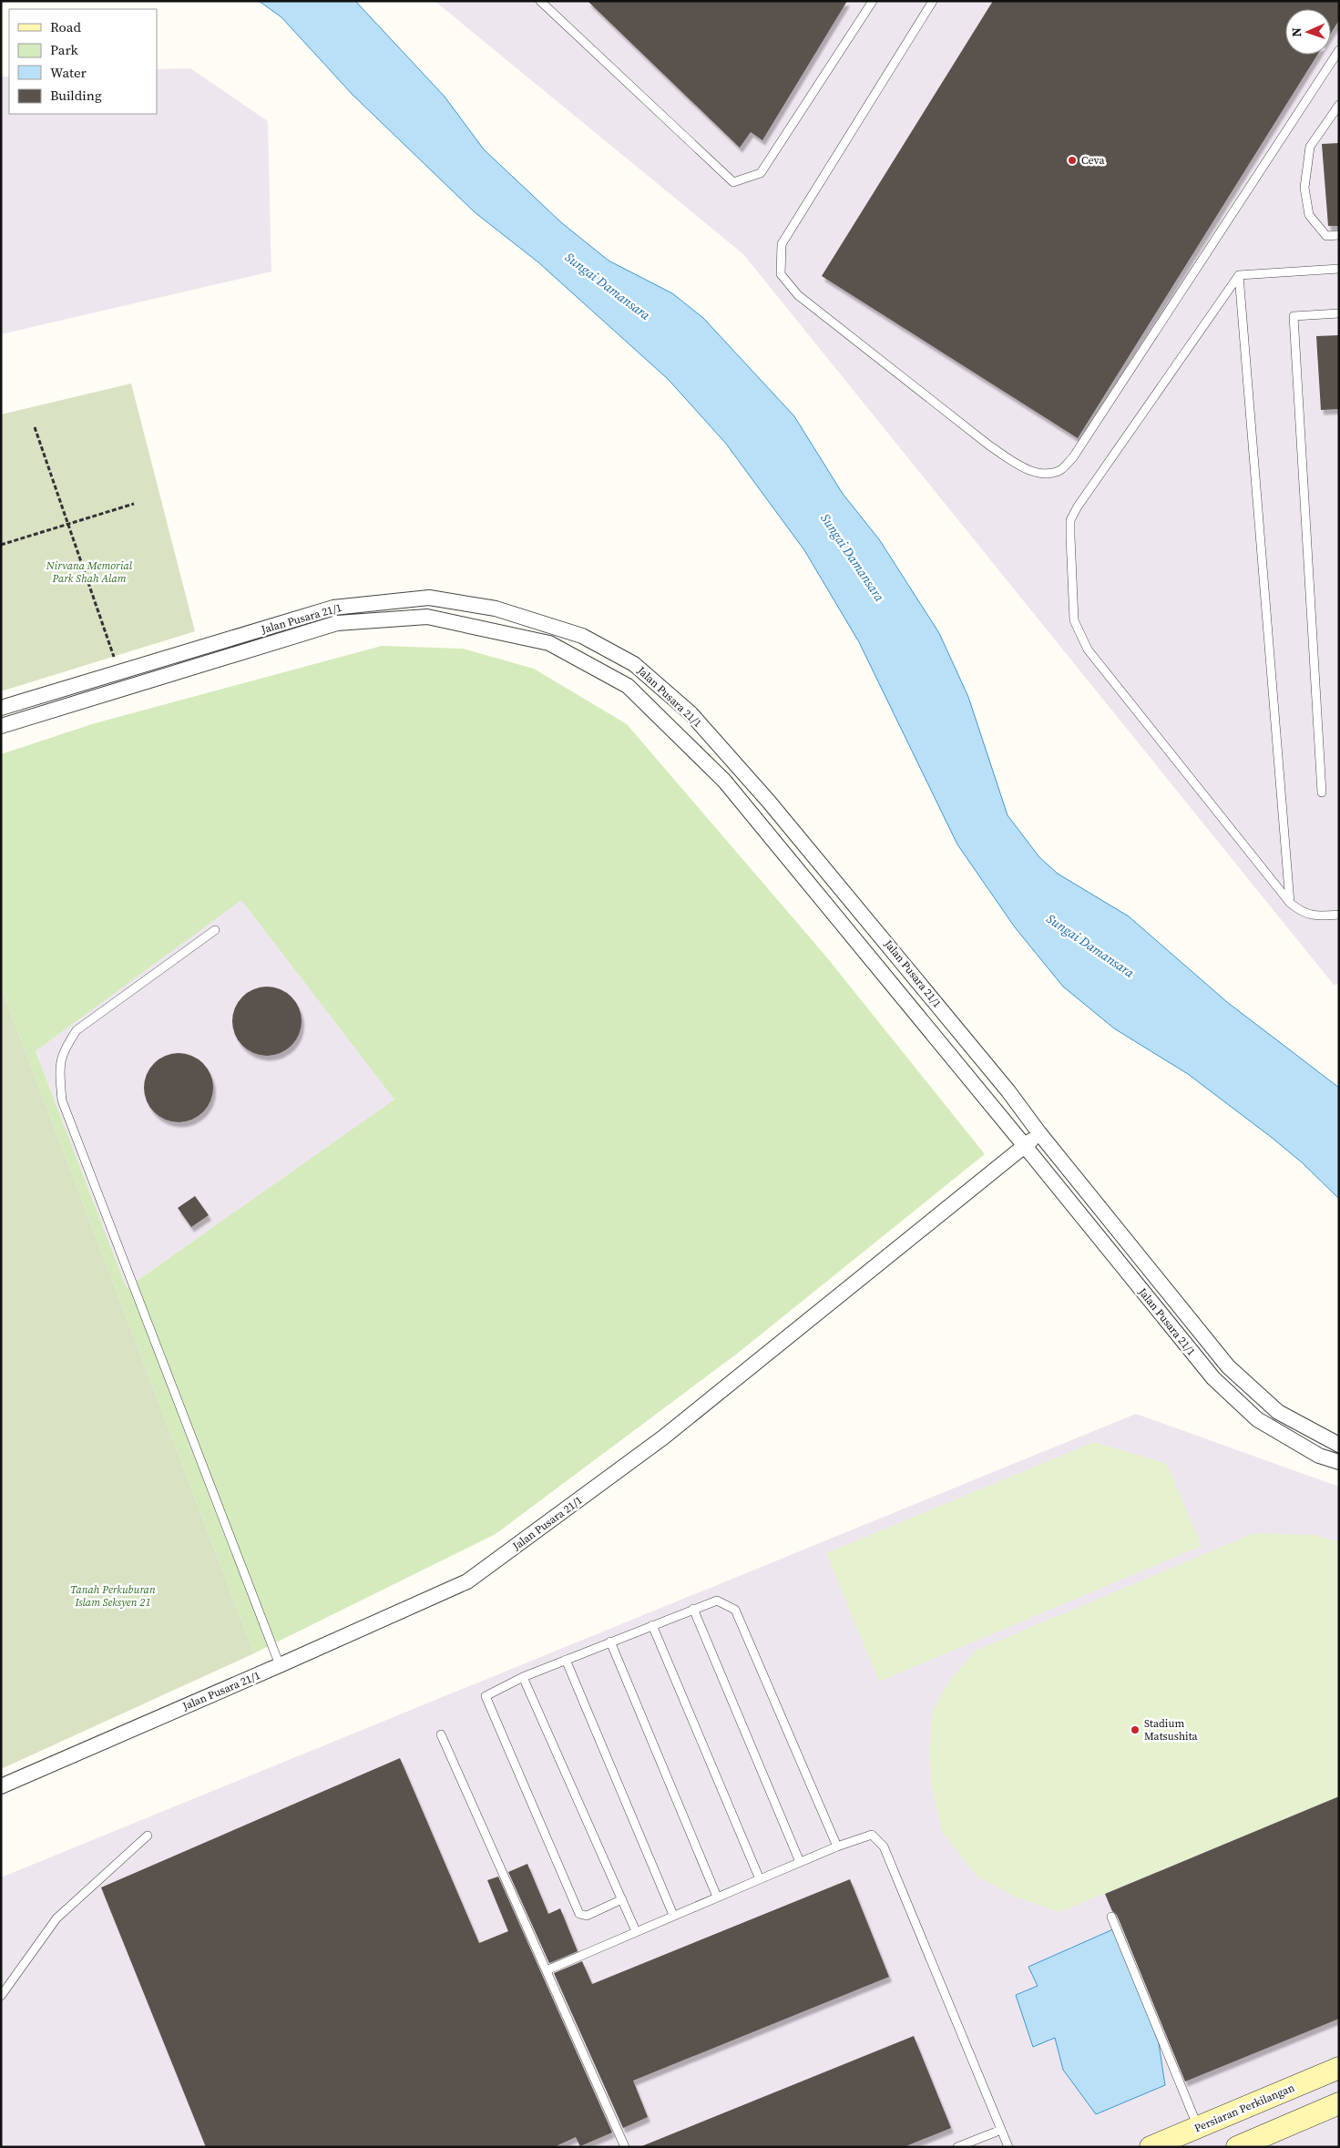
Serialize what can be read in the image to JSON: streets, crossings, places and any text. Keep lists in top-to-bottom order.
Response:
{
  "streets": {
    "main road": ["Persiaran Perkilangan"],
    "street": ["Jalan Pusara 21/1"]
  },
  "water": ["Sungai Damansara"],
  "parks": ["Nirvana Memorial Park Shah Alam", "Tanah Perkuburan Islam Seksyen 21"],
  "places": ["Ceva", "Stadium Matsushita"],
  "legend": [
    "Road",
    "Park",
    "Water",
    "Building"
  ],
  "north": "left"
}
